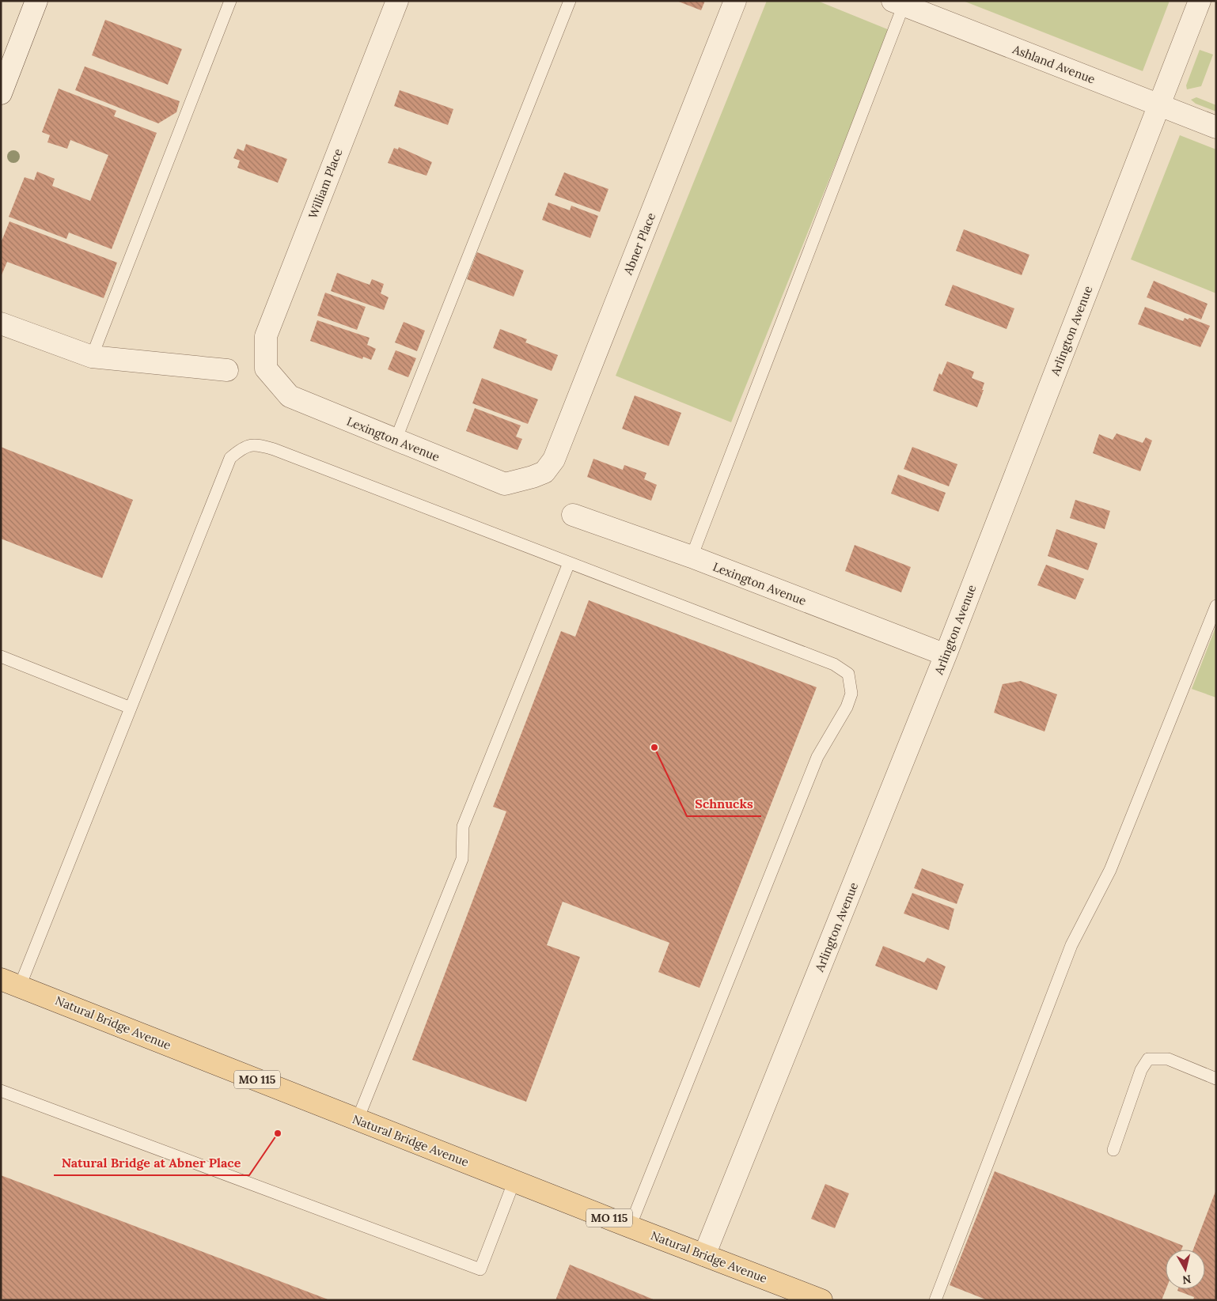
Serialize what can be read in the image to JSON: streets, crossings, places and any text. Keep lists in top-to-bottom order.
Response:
{
  "streets": {
    "main road": ["Natural Bridge Avenue", "MO 115"],
    "street": [
      "Ashland Avenue",
      "William Place",
      "Abner Place",
      "Arlington Avenue",
      "Lexington Avenue"
    ]
  },
  "crossings": [
    ["Ashland Avenue", "Arlington Avenue"],
    ["William Place", "Lexington Avenue"],
    ["Abner Place", "Lexington Avenue"],
    ["Arlington Avenue", "Lexington Avenue"],
    ["Arlington Avenue", "Natural Bridge Avenue"]
  ],
  "places": ["Schnucks", "Natural Bridge at Abner Place"],
  "north": "bottom"
}
